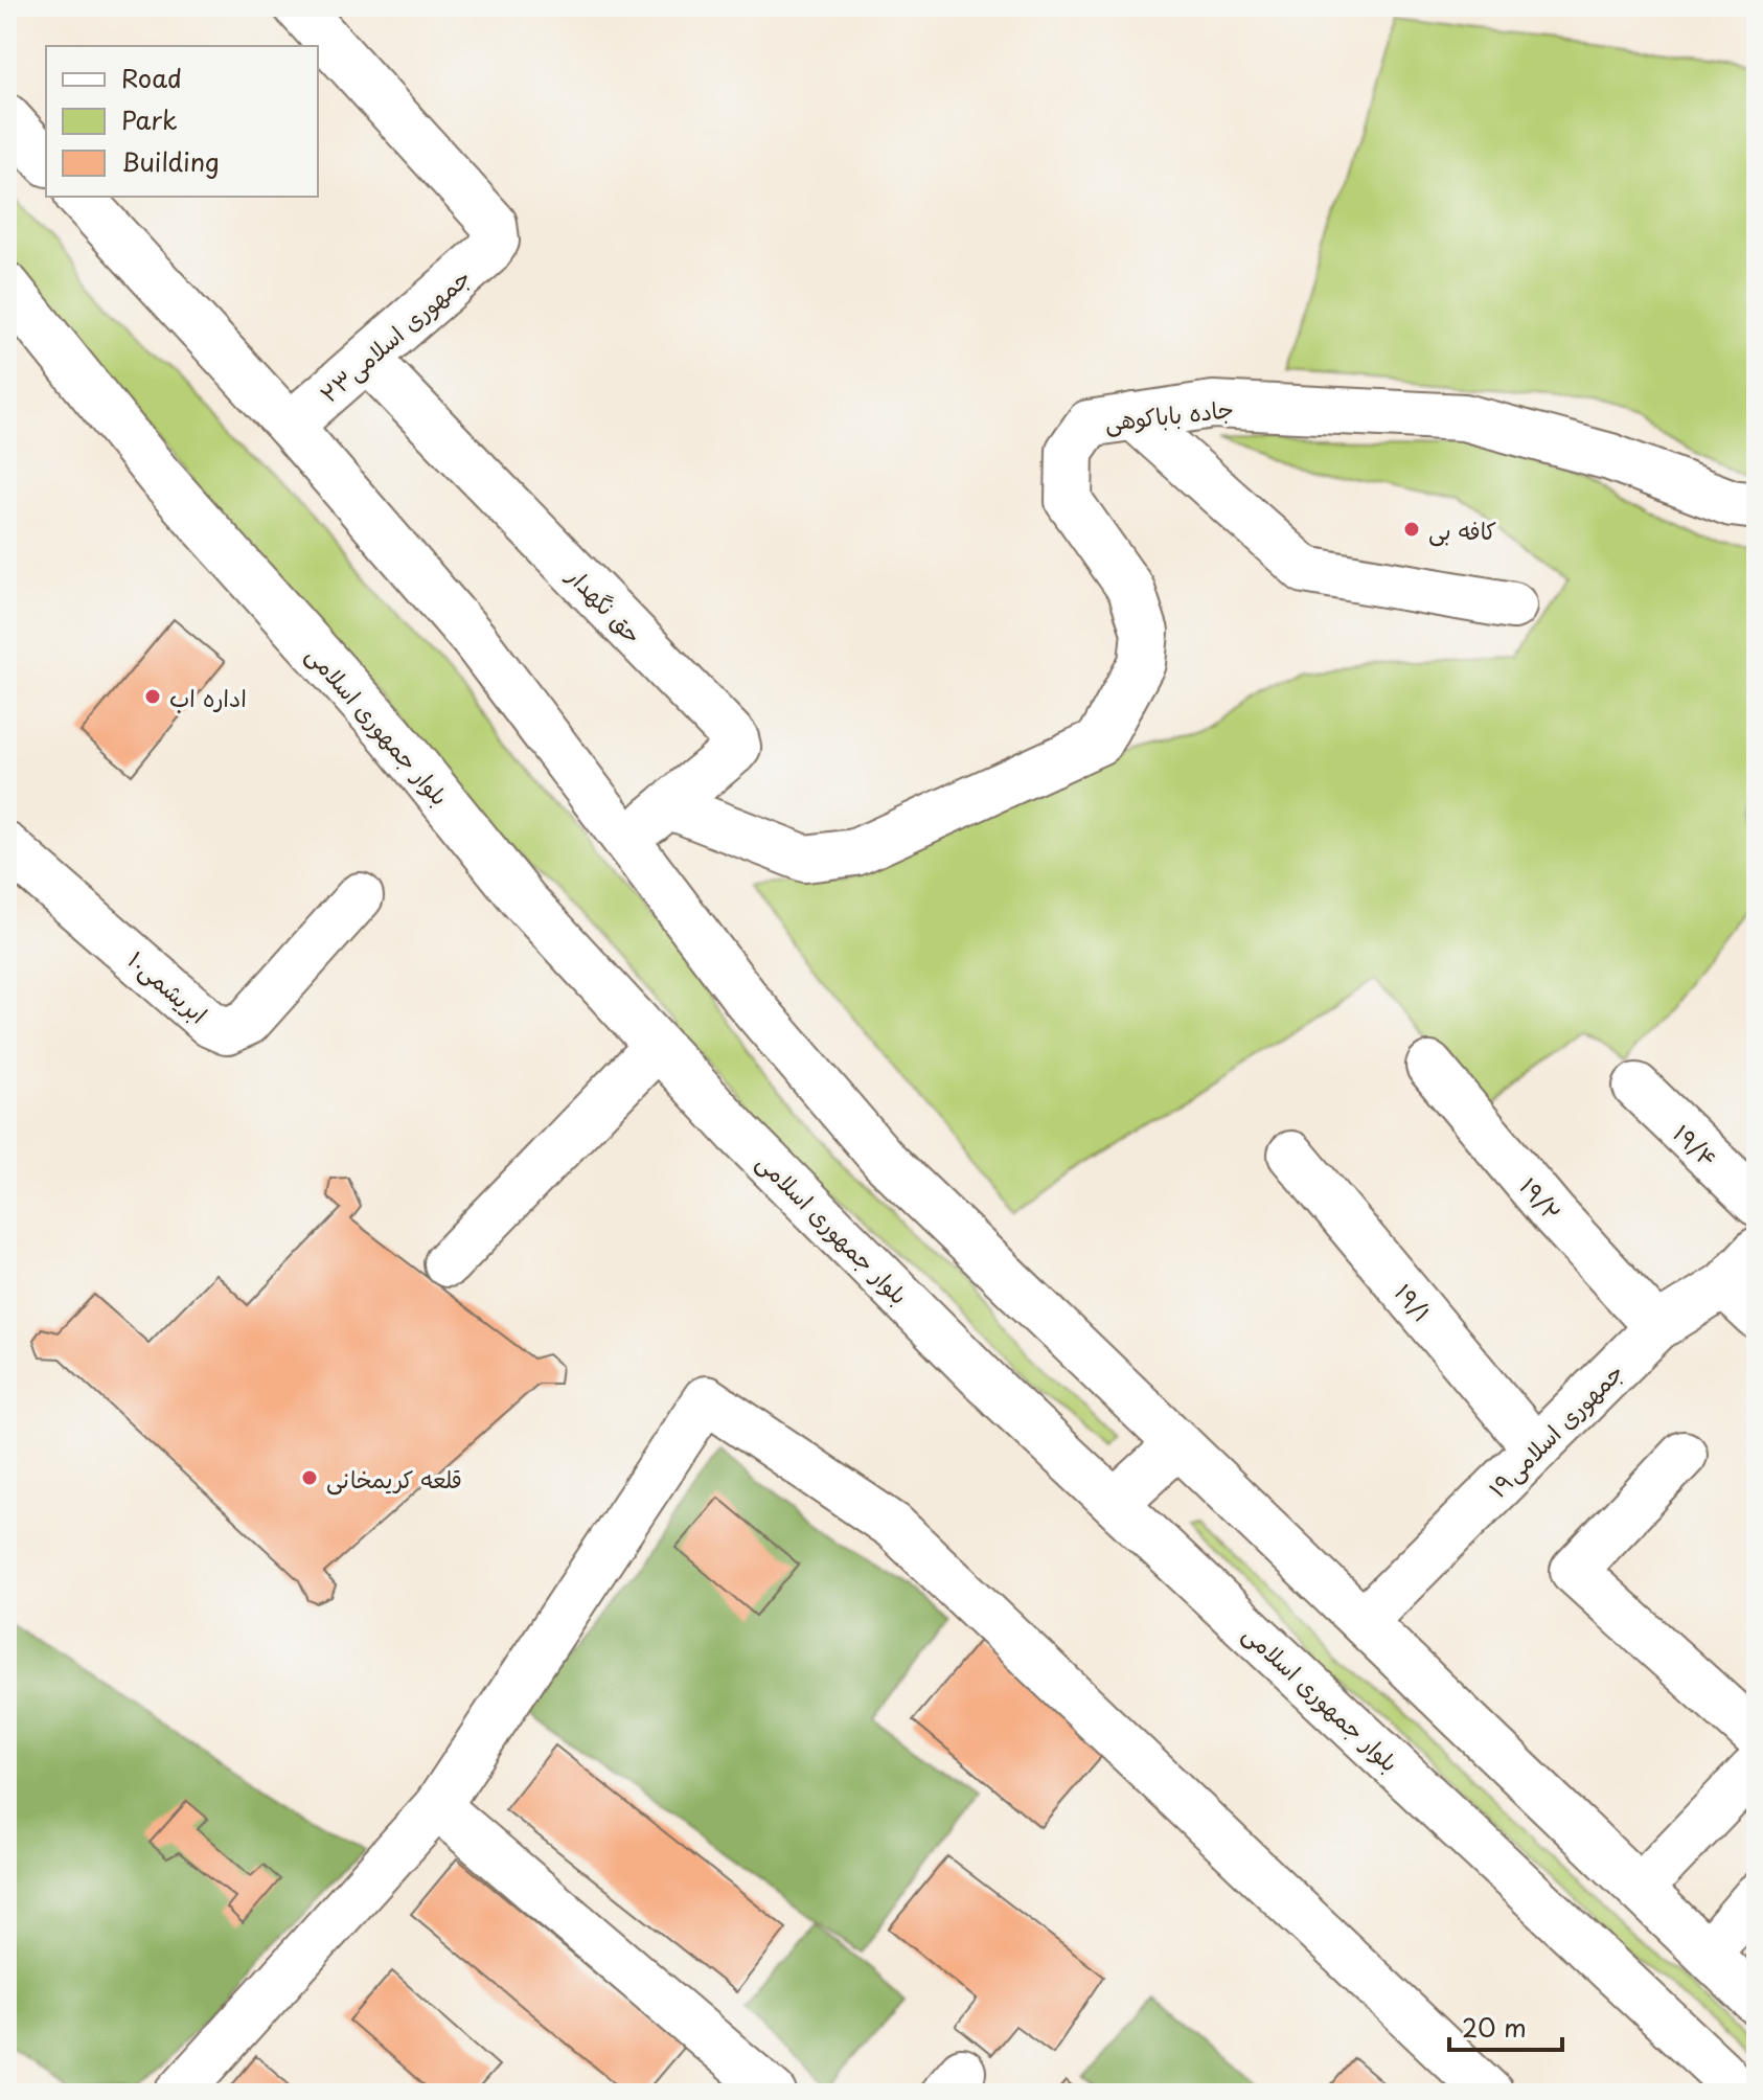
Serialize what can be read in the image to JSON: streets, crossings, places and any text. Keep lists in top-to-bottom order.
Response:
{
  "streets": {
    "street": [
      "جمهوری اسلامی۲۳",
      "جاده باباکوهی",
      "حق نگهدار",
      "بلوار جمهوری اسلامی",
      "ابریشمی۱۰",
      "۱۹/۴",
      "۱۹/۲",
      "۱۹/۱",
      "جمهوری اسلامی۱۹"
    ]
  },
  "crossings": [
    ["جمهوری اسلامی۲۳", "حق نگهدار"],
    ["جاده باباکوهی", "حق نگهدار"],
    ["۱۹/۲", "جمهوری اسلامی۱۹"],
    ["۱۹/۱", "جمهوری اسلامی۱۹"]
  ],
  "places": ["کافه بی", "اداره اب", "قلعه کریمخانی"],
  "legend": ["Road", "Park", "Building"],
  "scale_bar": "20 m"
}
